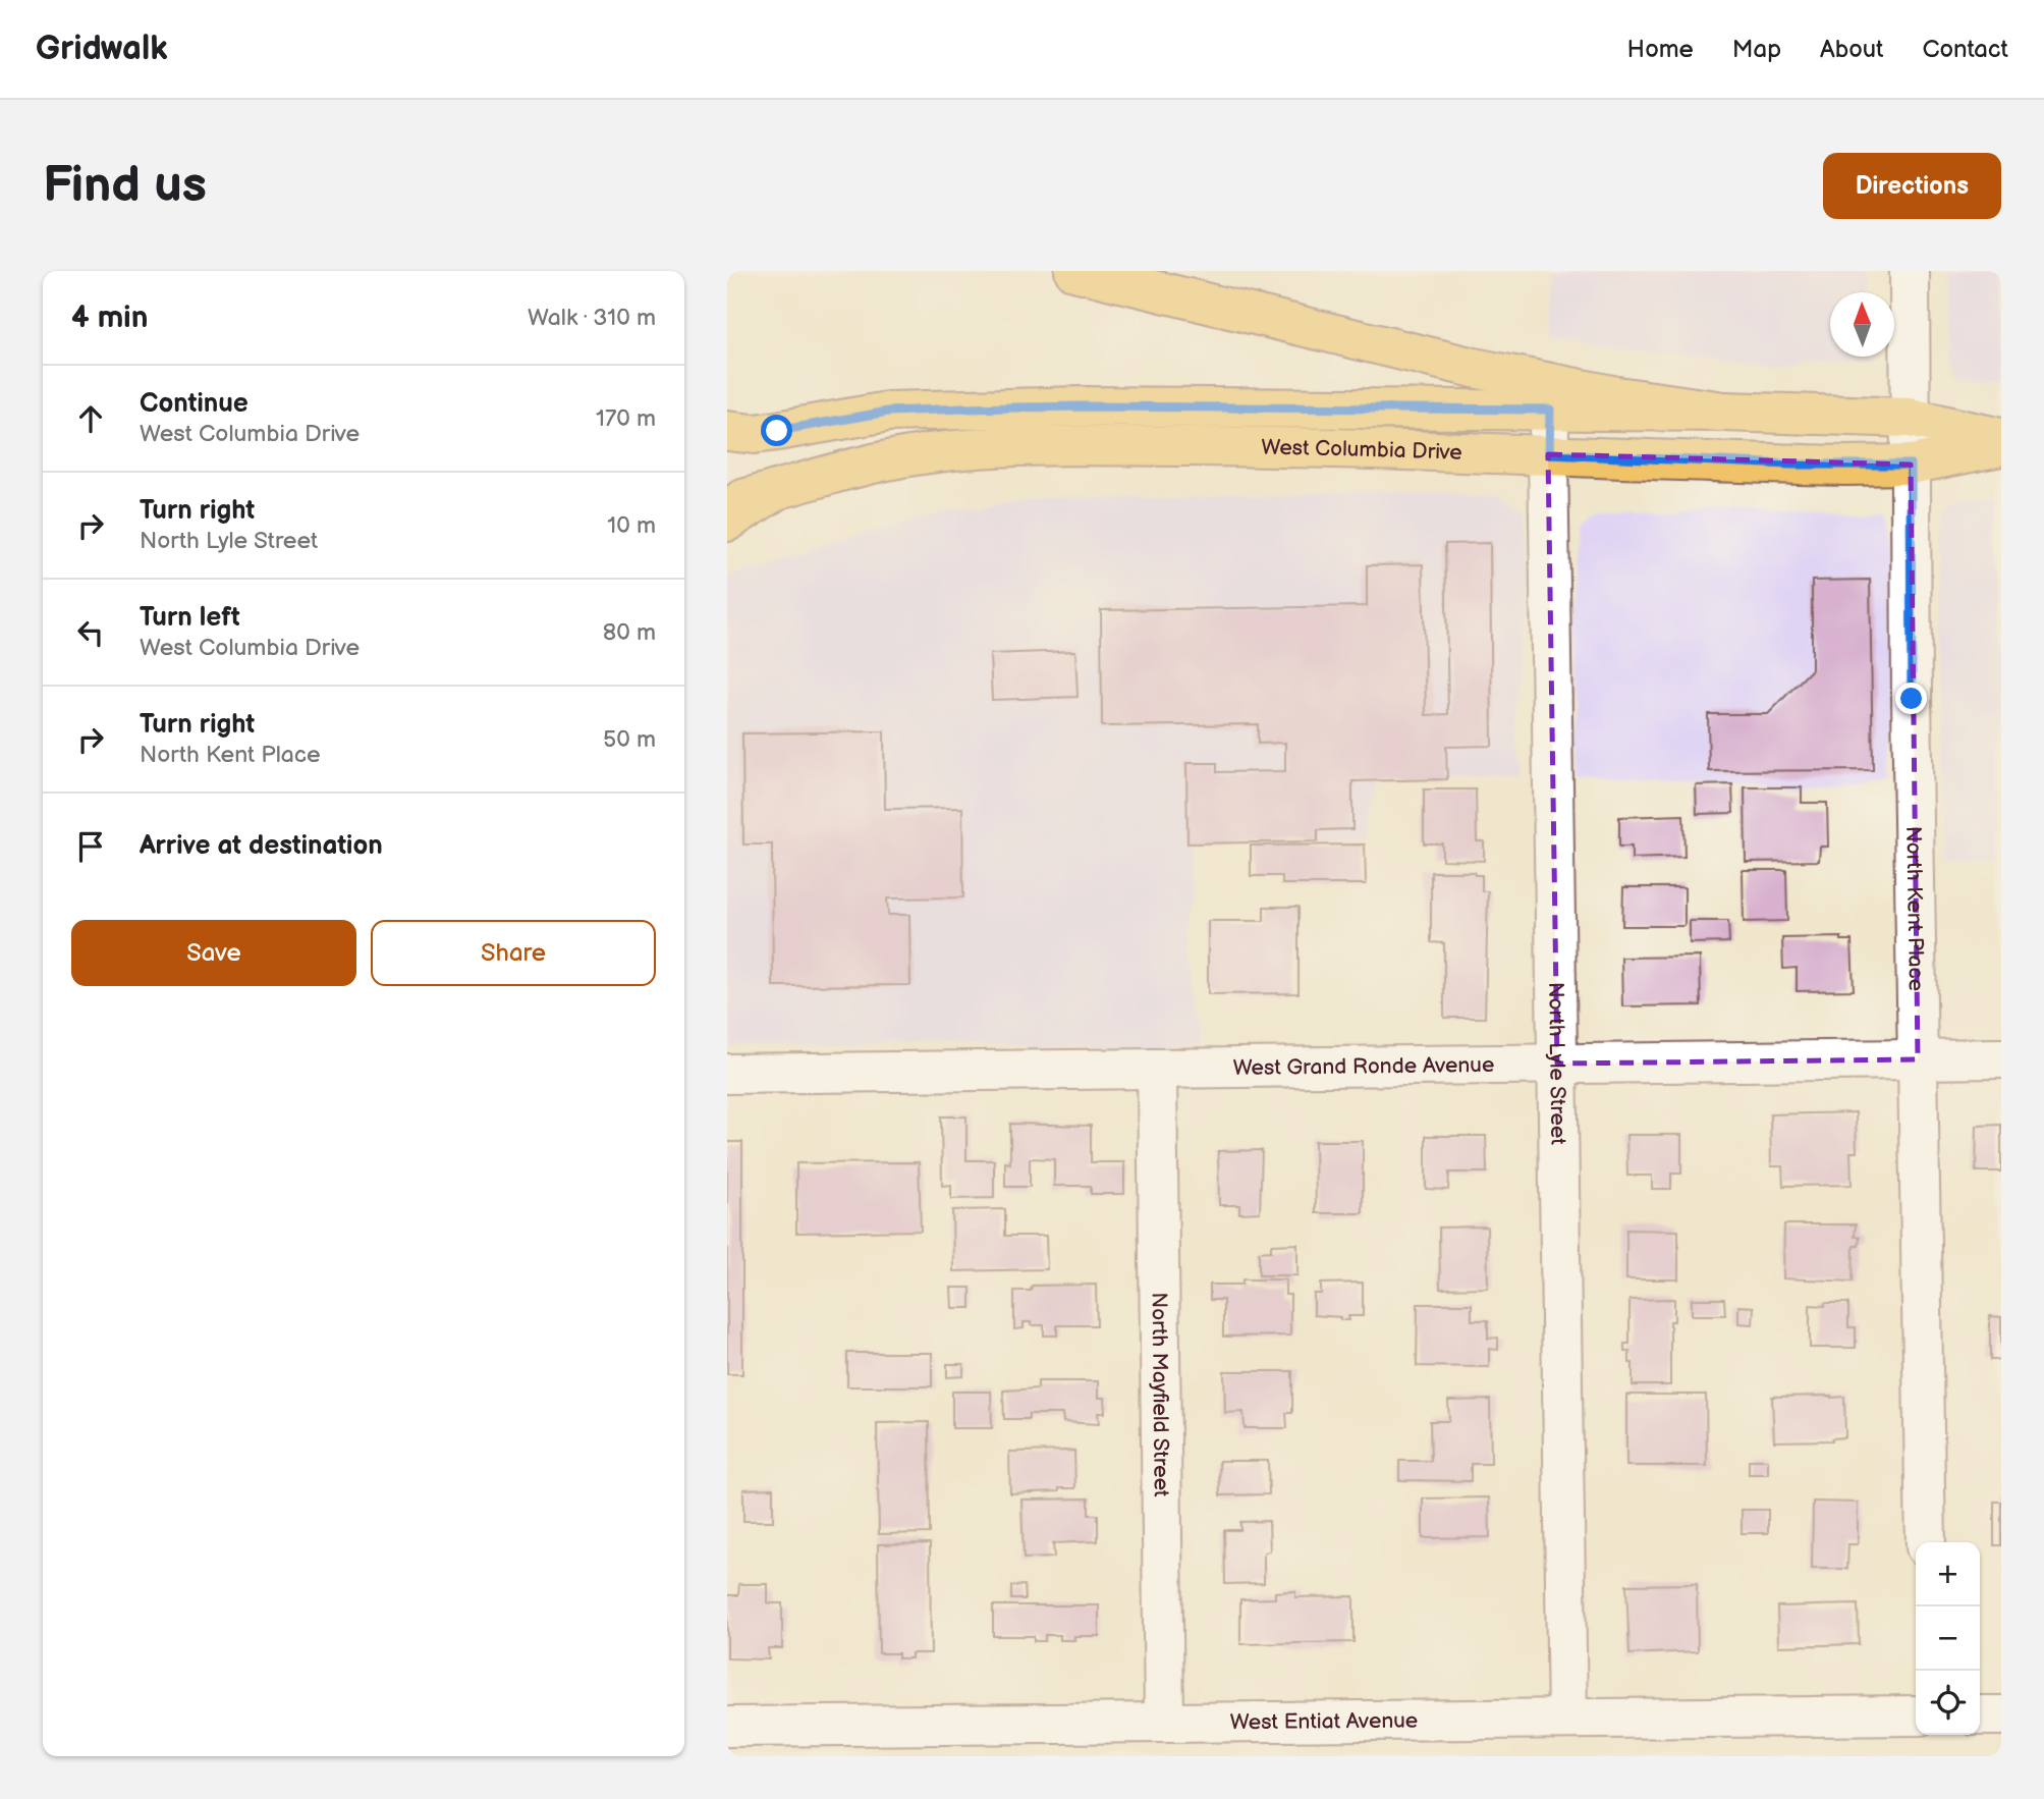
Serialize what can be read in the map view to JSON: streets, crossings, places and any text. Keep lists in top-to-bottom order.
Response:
{
  "streets": {
    "main road": ["West Columbia Drive"],
    "street": [
      "North Kent Place",
      "North Lyle Street",
      "West Grand Ronde Avenue",
      "North Mayfield Street",
      "West Entiat Avenue"
    ]
  },
  "crossings": [
    ["West Columbia Drive", "North Kent Place"],
    ["West Columbia Drive", "North Lyle Street"],
    ["North Kent Place", "West Grand Ronde Avenue"],
    ["North Lyle Street", "West Grand Ronde Avenue"],
    ["North Lyle Street", "West Entiat Avenue"],
    ["West Grand Ronde Avenue", "North Mayfield Street"],
    ["North Mayfield Street", "West Entiat Avenue"]
  ],
  "north": "top",
  "page": {
    "header": "Gridwalk",
    "nav": [
      "Home",
      "Map",
      "About",
      "Contact"
    ],
    "buttons": [
      "Directions",
      ["Save", "Share"]
    ],
    "title": "Find us",
    "heading": ["4 min", "Walk · 310 m"],
    "list": [
      ["Continue", "West Columbia Drive", "170 m"],
      ["Turn right", "North Lyle Street", "10 m"],
      ["Turn left", "West Columbia Drive", "80 m"],
      ["Turn right", "North Kent Place", "50 m"],
      "Arrive at destination"
    ],
    "map_buttons": ["+", "−"]
  }
}
